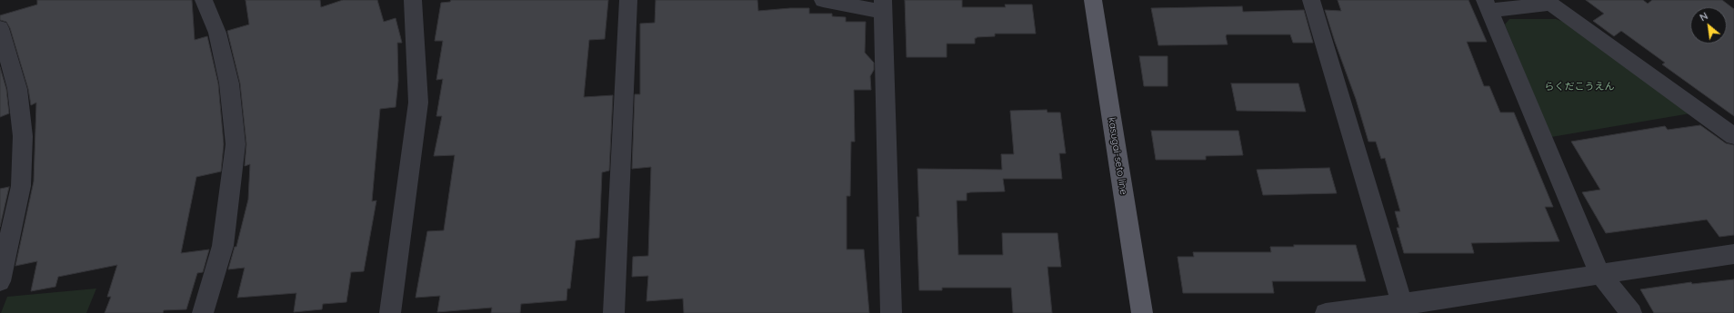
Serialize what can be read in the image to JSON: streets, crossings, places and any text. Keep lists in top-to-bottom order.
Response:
{
  "streets": {
    "main road": ["kasugai-seto line"]
  },
  "parks": ["らくだこうえん"],
  "north": "top left"
}
